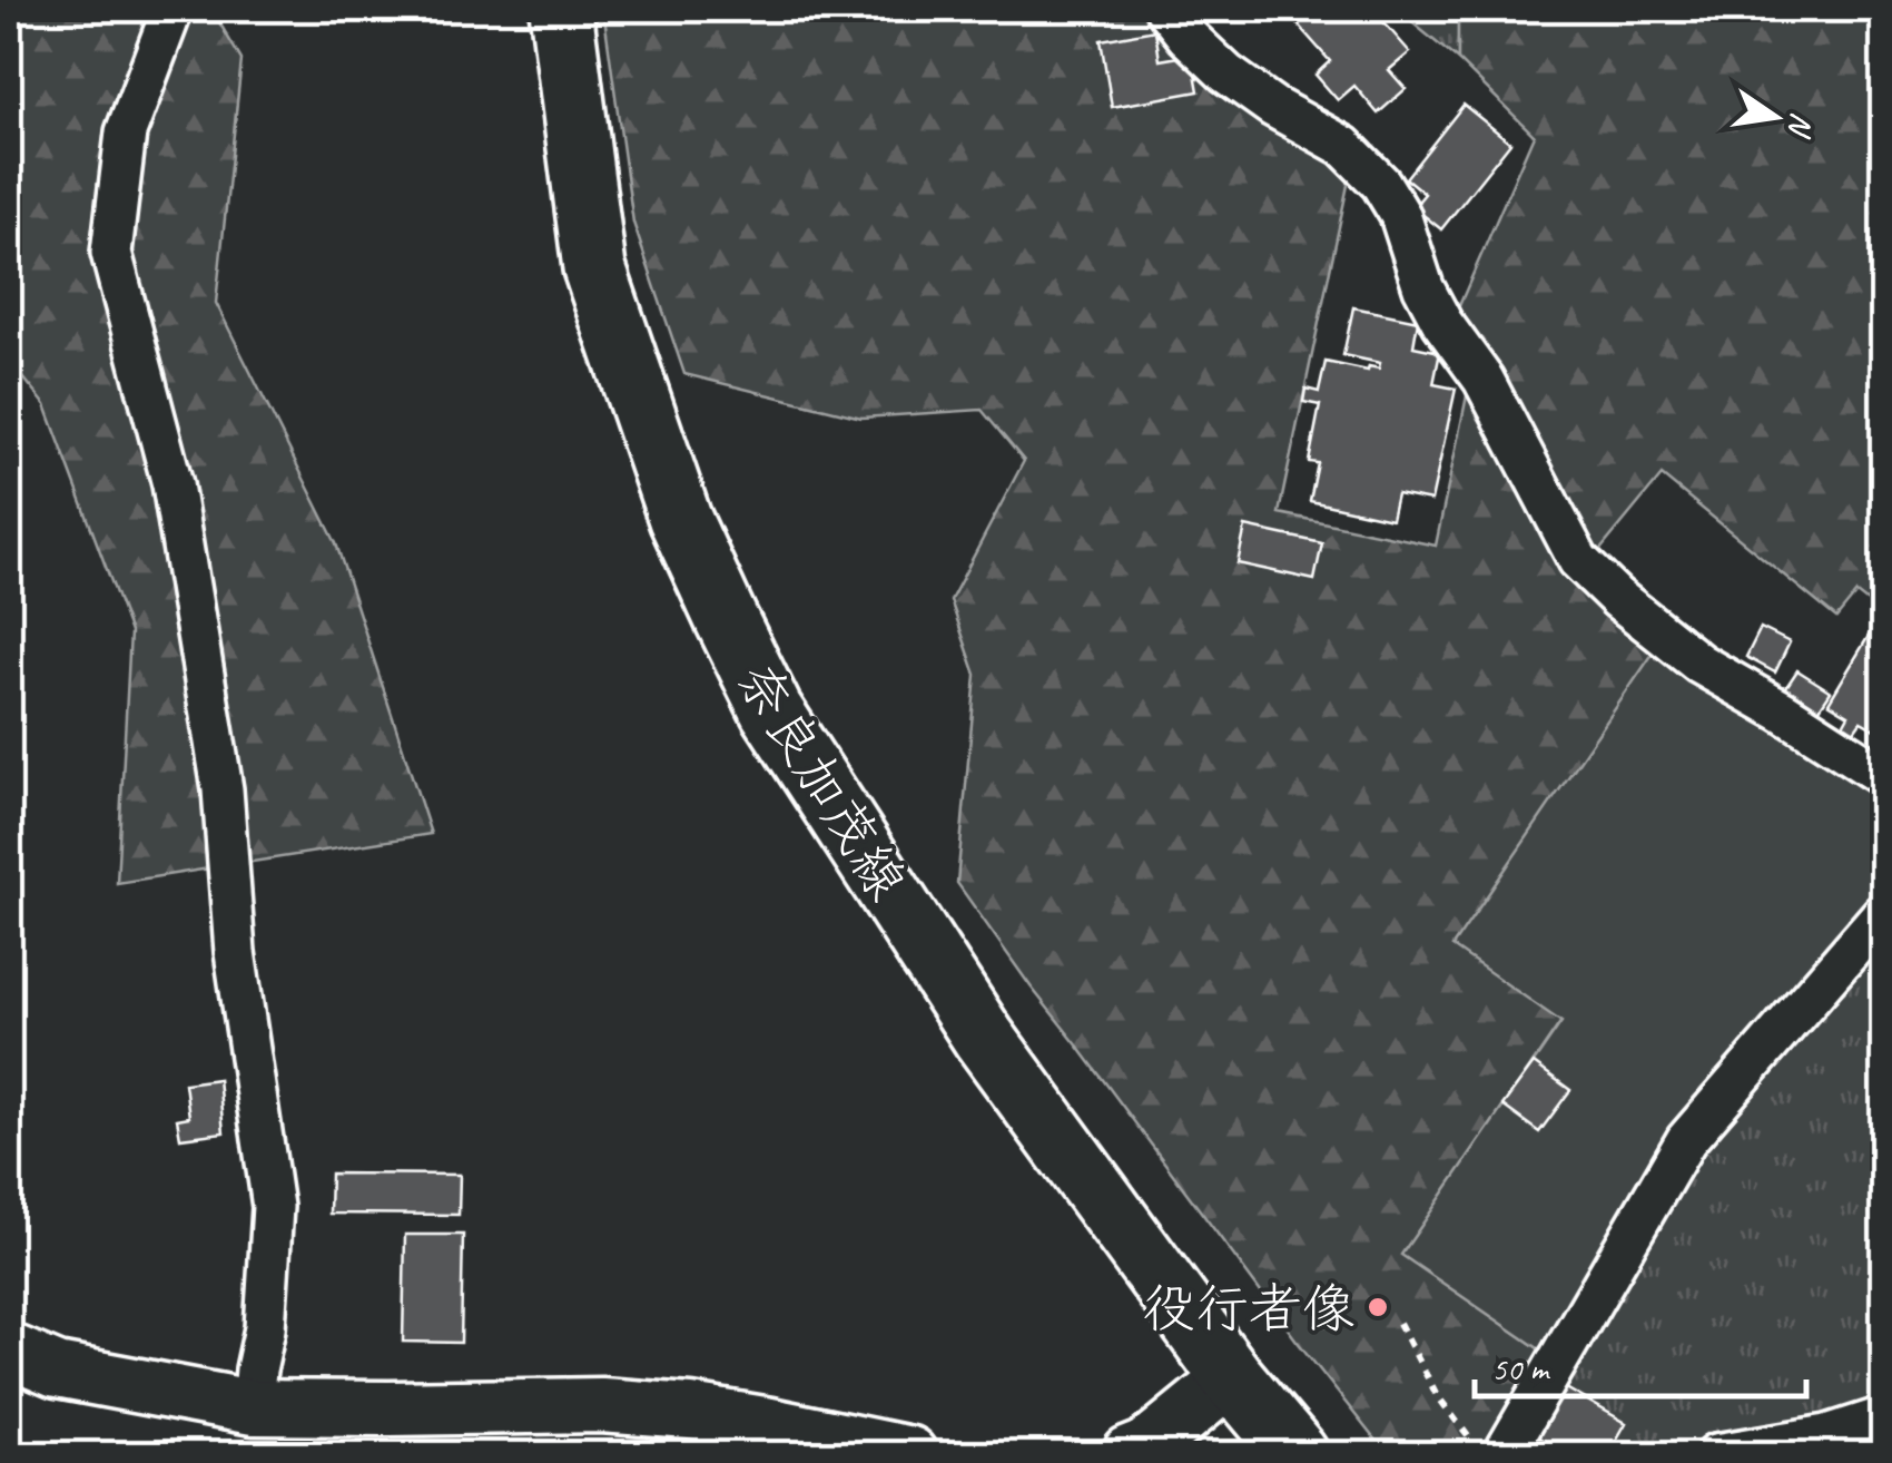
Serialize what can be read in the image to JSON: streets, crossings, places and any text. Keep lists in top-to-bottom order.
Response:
{
  "streets": {
    "main road": ["奈良加茂線"]
  },
  "places": ["役行者像"],
  "scale_bar": "50 m",
  "north": "right"
}
